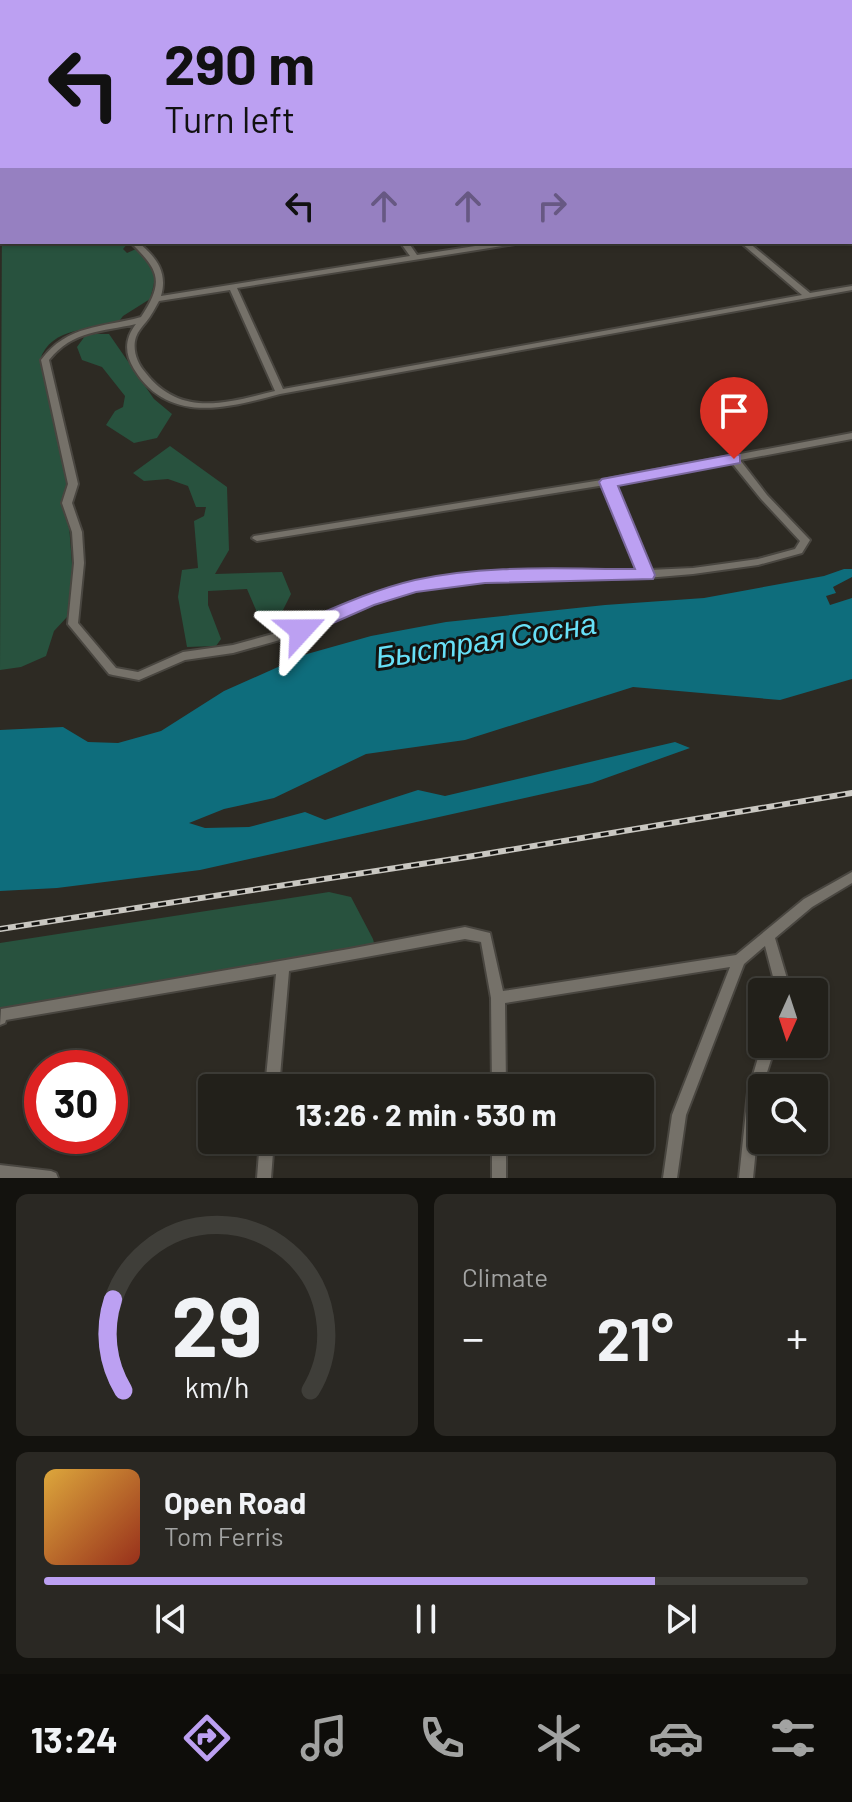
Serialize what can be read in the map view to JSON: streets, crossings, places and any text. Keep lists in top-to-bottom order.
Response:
{
  "water": ["Быстрая Сосна"],
  "north": "bottom",
  "page": {
    "turn": ["290 m", "Turn left"],
    "limit": "30",
    "trip": "13:26 · 2 min · 530 m",
    "tile": "Climate",
    "heat": ["−", "21°", "+"],
    "song": ["Open Road", "Tom Ferris"],
    "tabs": "13:24",
    "gauge": ["29", "km/h"]
  }
}
